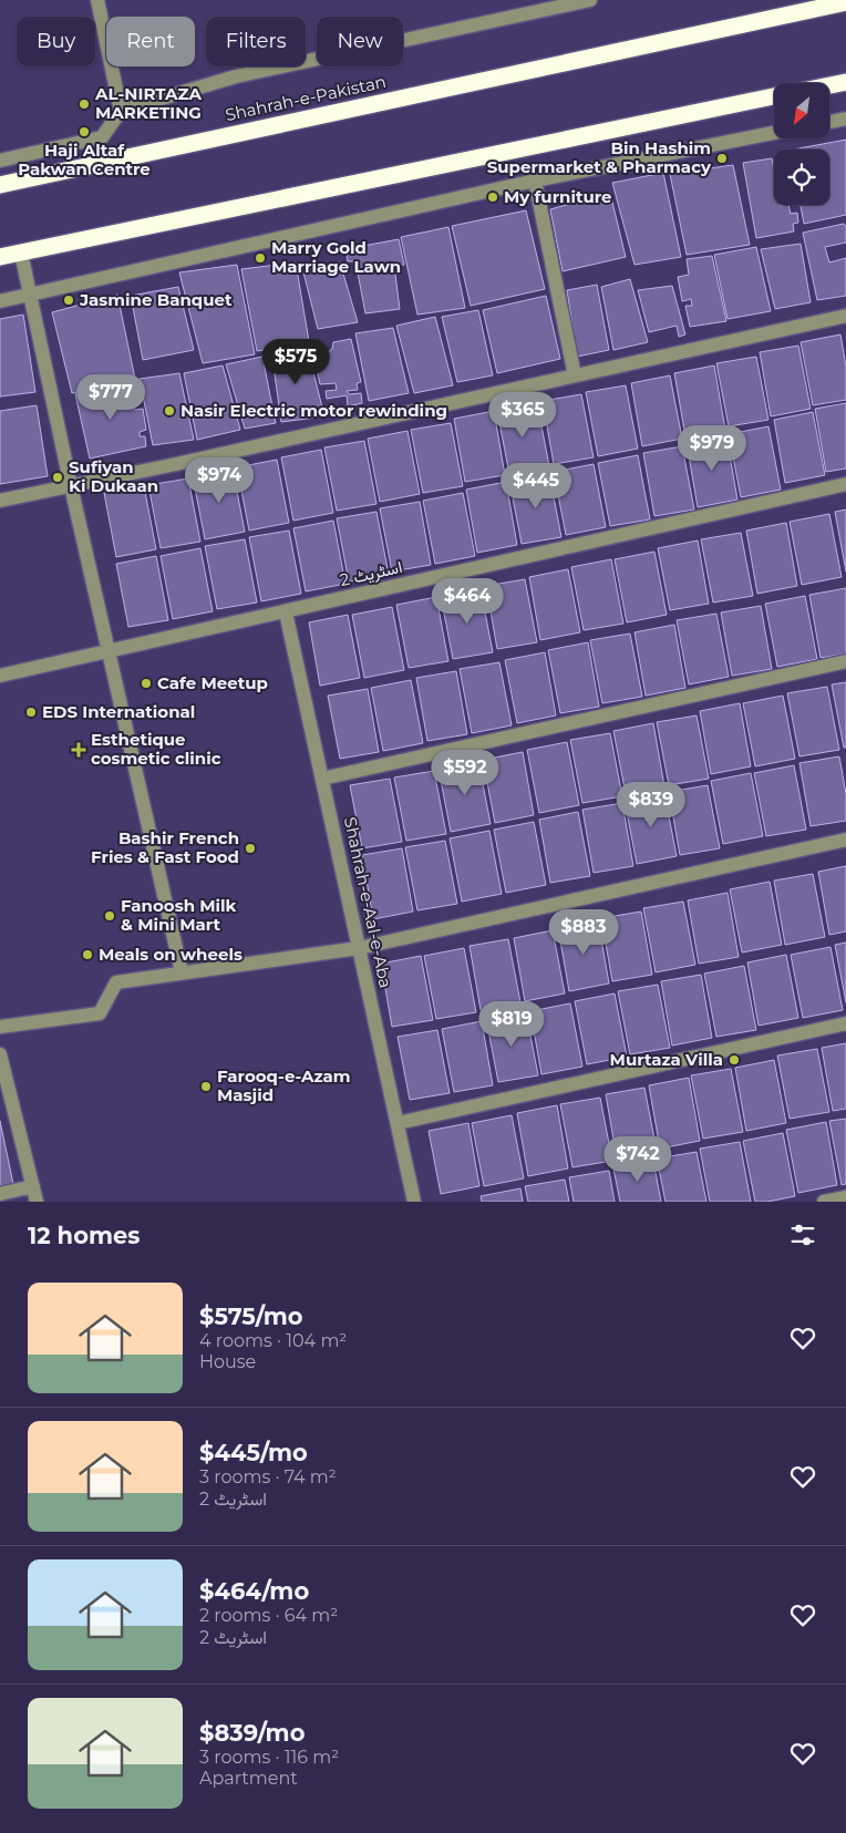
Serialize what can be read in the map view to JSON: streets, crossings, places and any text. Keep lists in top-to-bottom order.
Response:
{
  "streets": {
    "highway": ["Shahrah-e-Pakistan"],
    "street": ["اسٹریٹ 2", "Shahrah-e-Aal-e-Aba"]
  },
  "crossings": [
    ["اسٹریٹ 2", "Shahrah-e-Aal-e-Aba"]
  ],
  "places": {
    "other": [
      "AL-NIRTAZA MARKETING",
      "Haji Altaf Pakwan Centre",
      "Bin Hashim Supermarket & Pharmacy",
      "My furniture",
      "Marry Gold Marriage Lawn",
      "Jasmine Banquet",
      "Nasir Electric motor rewinding",
      "Sufiyan Ki Dukaan",
      "Cafe Meetup",
      "EDS International",
      "Bashir French Fries & Fast Food",
      "Fanoosh Milk & Mini Mart",
      "Meals on wheels",
      "Murtaza Villa",
      "Farooq-e-Azam Masjid"
    ],
    "health": ["Esthetique cosmetic clinic"]
  },
  "north": "bottom left",
  "page": {
    "chip": [
      "Buy",
      "Rent",
      "Filters",
      "New"
    ],
    "price": [
      "$575",
      "$777",
      "$365",
      "$979",
      "$974",
      "$445",
      "$464",
      "$592",
      "$839",
      "$883",
      "$819",
      "$742"
    ],
    "heading": "12 homes",
    "list": [
      {
        "name": "$575/mo",
        "note": "4 rooms · 104 m² · House"
      },
      {
        "name": "$445/mo",
        "note": "3 rooms · 74 m² · اسٹریٹ 2"
      },
      {
        "name": "$464/mo",
        "note": "2 rooms · 64 m² · اسٹریٹ 2"
      },
      {
        "name": "$839/mo",
        "note": "3 rooms · 116 m² · Apartment"
      }
    ]
  }
}
